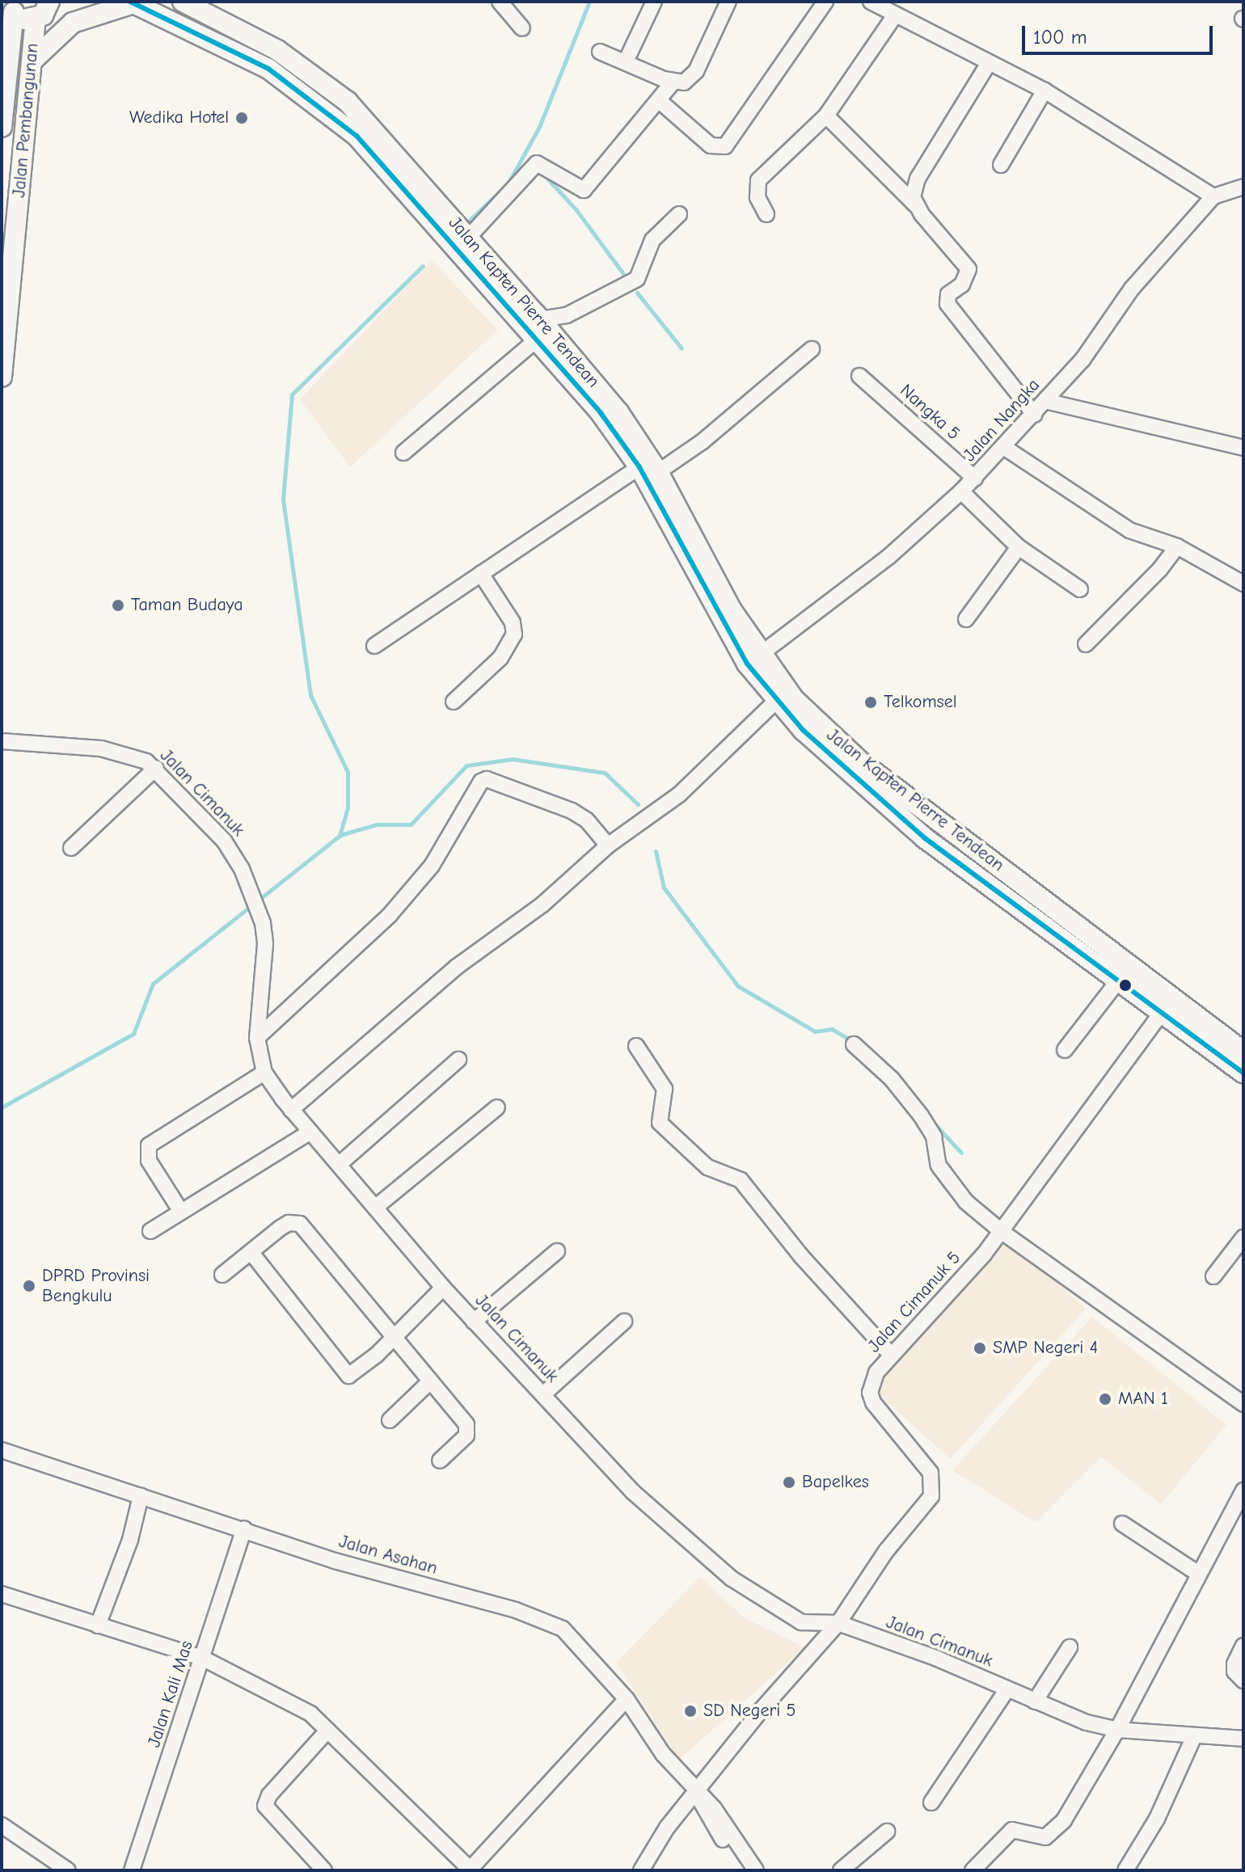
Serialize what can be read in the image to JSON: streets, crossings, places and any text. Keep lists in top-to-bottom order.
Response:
{
  "streets": {
    "main road": ["Jalan Pembangunan", "Jalan Kapten Pierre Tendean"],
    "street": [
      "Nangka 5",
      "Jalan Nangka",
      "Jalan Cimanuk",
      "Jalan Cimanuk 5",
      "Jalan Asahan",
      "Jalan Kali Mas"
    ]
  },
  "crossings": [
    ["Jalan Kapten Pierre Tendean", "Jalan Nangka"],
    ["Jalan Kapten Pierre Tendean", "Jalan Cimanuk 5"],
    ["Nangka 5", "Jalan Nangka"],
    ["Jalan Cimanuk", "Jalan Cimanuk 5"],
    ["Jalan Asahan", "Jalan Kali Mas"]
  ],
  "places": [
    "Wedika Hotel",
    "Taman Budaya",
    "Telkomsel",
    "DPRD Provinsi Bengkulu",
    "SMP Negeri 4",
    "MAN 1",
    "Bapelkes",
    "SD Negeri 5"
  ],
  "scale_bar": "100 m"
}
